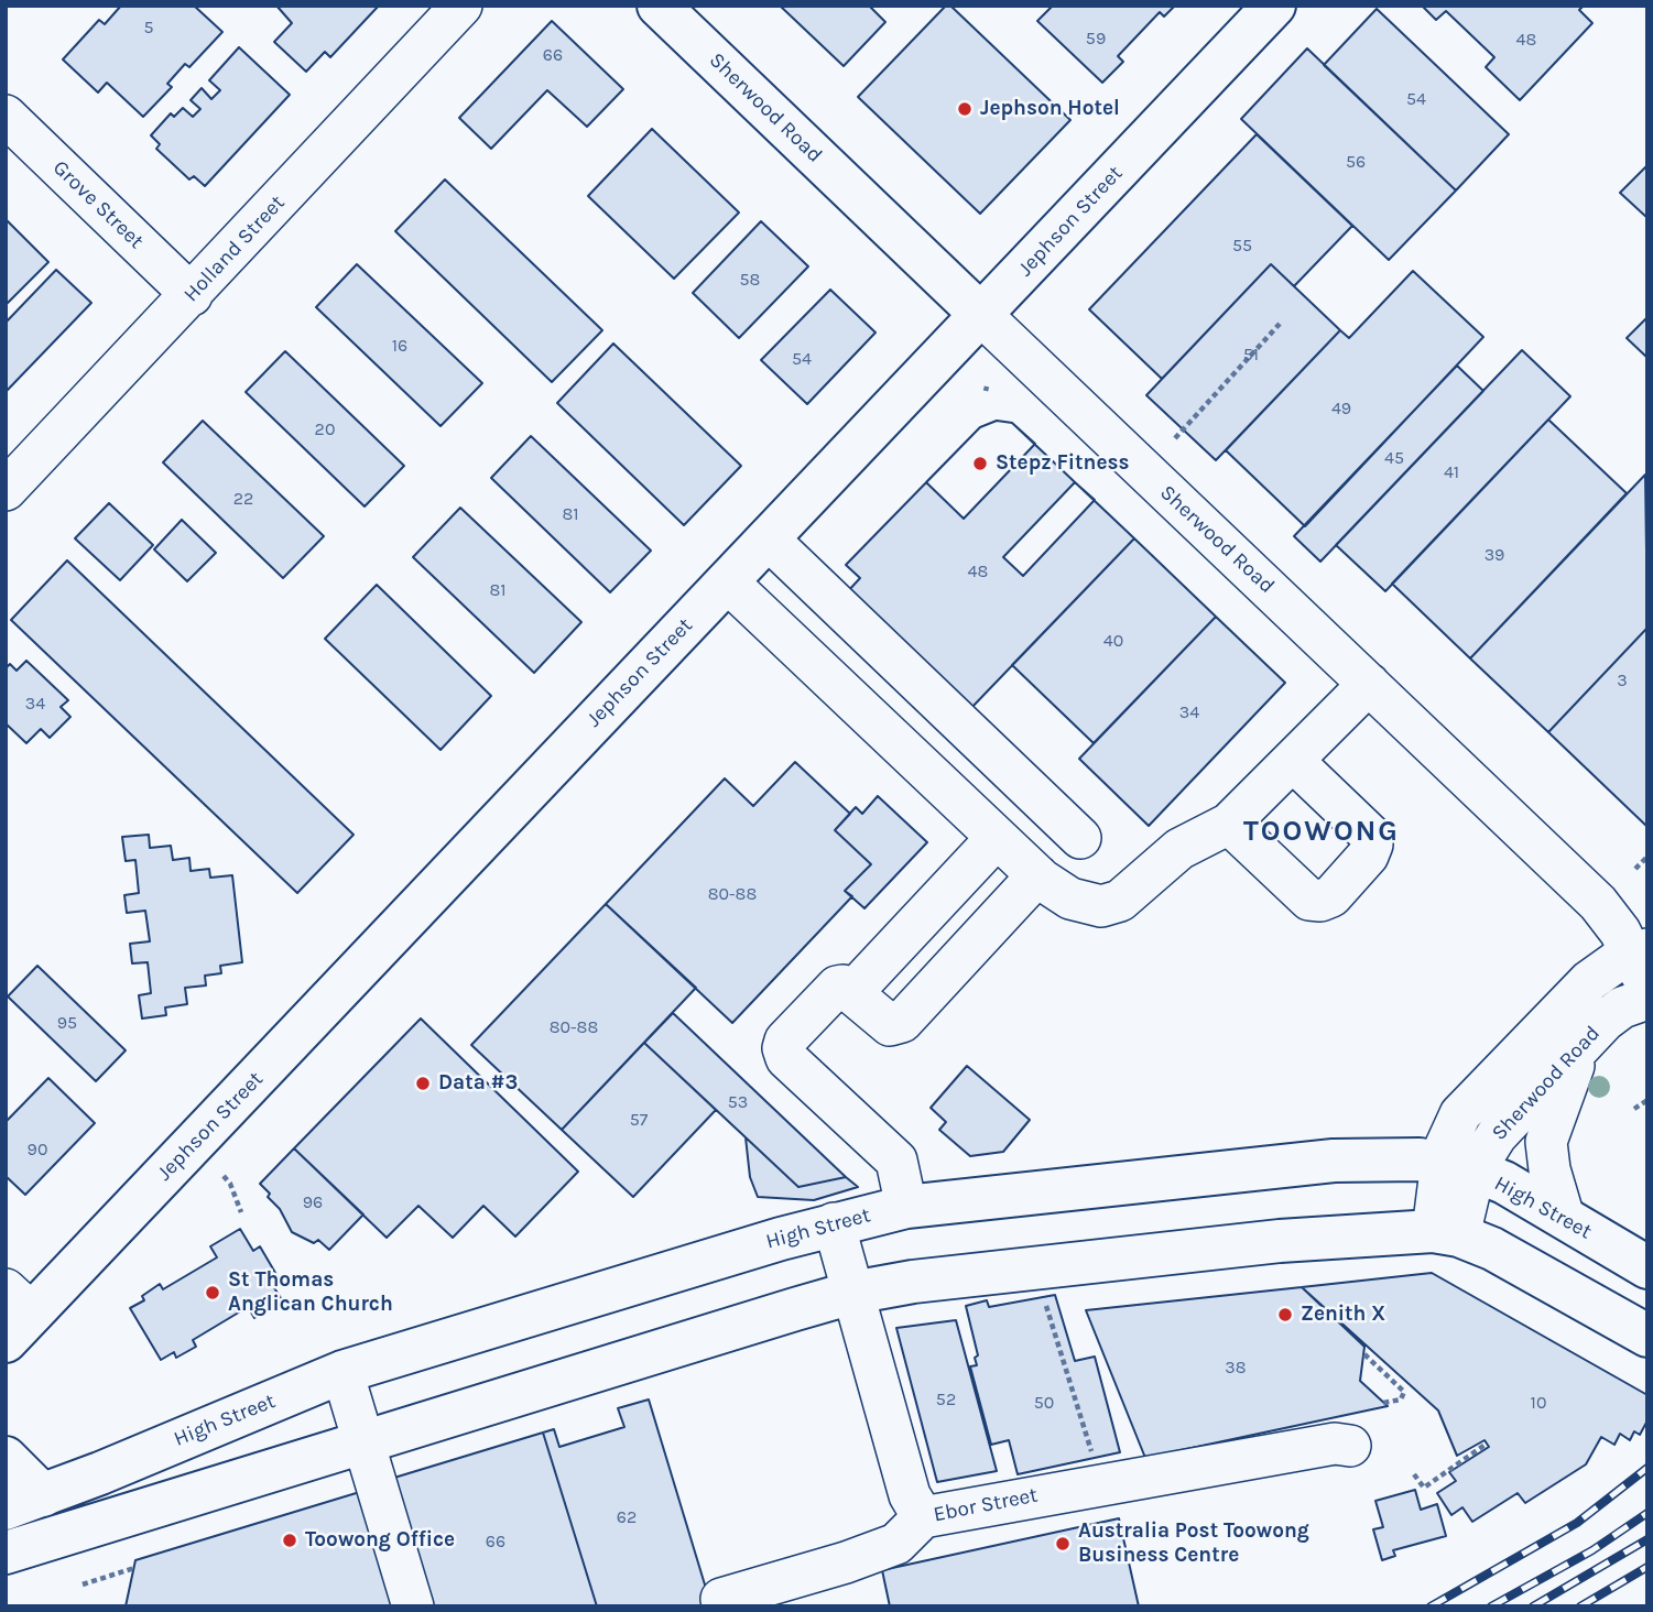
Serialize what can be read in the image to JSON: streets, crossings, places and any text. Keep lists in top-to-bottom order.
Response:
{
  "streets": {
    "main road": ["Sherwood Road", "Jephson Street", "High Street"],
    "street": ["Grove Street", "Holland Street", "Ebor Street"]
  },
  "crossings": [
    ["Sherwood Road", "Jephson Street"],
    ["Sherwood Road", "High Street"],
    ["Grove Street", "Holland Street"],
    ["High Street", "Ebor Street"]
  ],
  "districts": ["TOOWONG"],
  "places": [
    "Jephson Hotel",
    "Stepz Fitness",
    "Data #3",
    "St Thomas Anglican Church",
    "Zenith X",
    "Toowong Office",
    "Australia Post Toowong Business Centre"
  ],
  "house_numbers": [
    "5",
    "59",
    "48",
    "66",
    "54",
    "56",
    "55",
    "58",
    "16",
    "51",
    "54",
    "49",
    "20",
    "45",
    "41",
    "22",
    "81",
    "39",
    "48",
    "81",
    "40",
    "3",
    "34",
    "34",
    "80-88",
    "95",
    "80-88",
    "53",
    "57",
    "90",
    "96",
    "38",
    "52",
    "50",
    "10",
    "62",
    "66"
  ]
}
